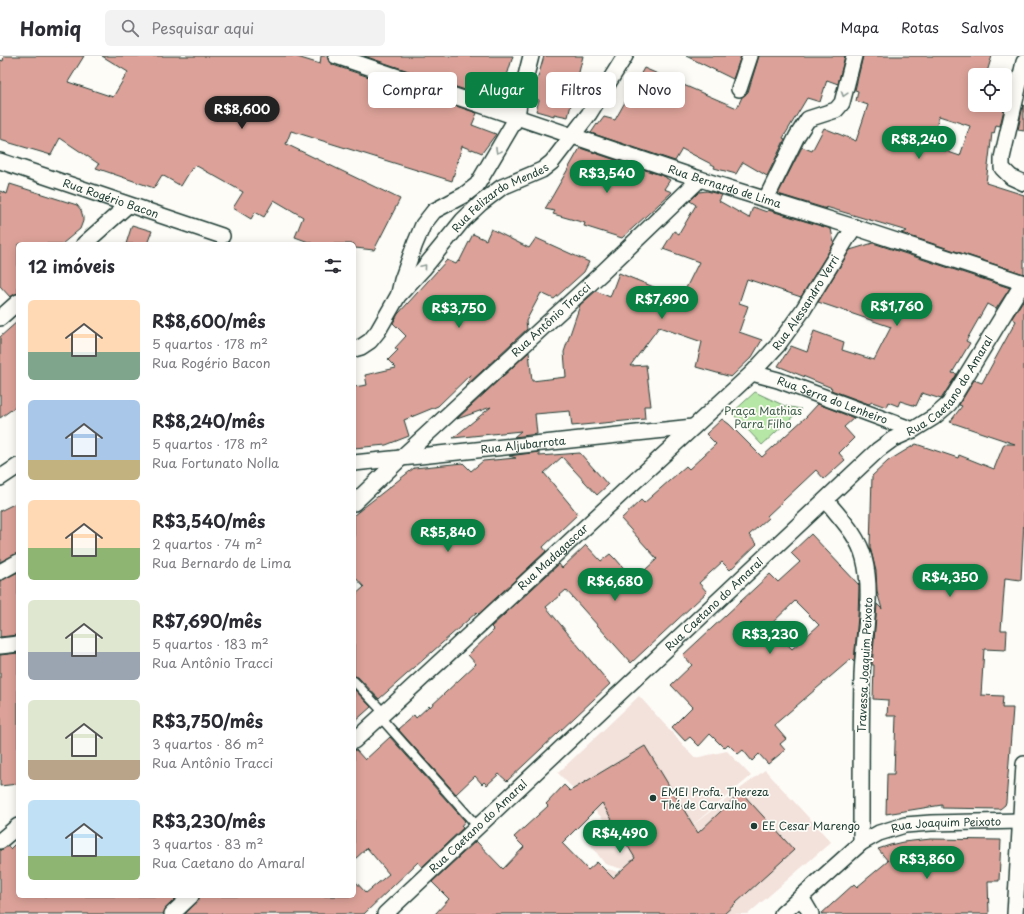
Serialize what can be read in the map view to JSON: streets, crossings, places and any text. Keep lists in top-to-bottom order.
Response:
{
  "streets": {
    "street": [
      "Rua Bernardo de Lima",
      "Rua Rogério Bacon",
      "Rua Felizardo Mendes",
      "Rua Alessandro Verri",
      "Rua Antônio Tracci",
      "Rua Caetano do Amaral",
      "Rua Serra do Lenheiro",
      "Rua Aljubarrota",
      "Rua Madagascar",
      "Travessa Joaquim Peixoto",
      "Rua Joaquim Peixoto"
    ]
  },
  "crossings": [
    ["Rua Bernardo de Lima", "Rua Felizardo Mendes"],
    ["Rua Bernardo de Lima", "Rua Alessandro Verri"],
    ["Rua Bernardo de Lima", "Rua Antônio Tracci"],
    ["Rua Bernardo de Lima", "Rua Caetano do Amaral"],
    ["Rua Alessandro Verri", "Rua Serra do Lenheiro"],
    ["Rua Alessandro Verri", "Rua Madagascar"],
    ["Rua Antônio Tracci", "Rua Aljubarrota"],
    ["Rua Caetano do Amaral", "Rua Serra do Lenheiro"],
    ["Rua Caetano do Amaral", "Travessa Joaquim Peixoto"],
    ["Rua Serra do Lenheiro", "Rua Madagascar"],
    ["Rua Aljubarrota", "Rua Madagascar"],
    ["Travessa Joaquim Peixoto", "Rua Joaquim Peixoto"]
  ],
  "parks": ["Praça Mathias Parra Filho"],
  "places": ["EMEI Profa. Thereza Thé de Carvalho", "EE Cesar Marengo"],
  "page": {
    "header": "Homiq",
    "search": "Pesquisar aqui",
    "nav": ["Mapa", "Rotas", "Salvos"],
    "chip": [
      "Comprar",
      "Alugar",
      "Filtros",
      "Novo"
    ],
    "price": [
      "R$8,600",
      "R$8,240",
      "R$3,540",
      "R$7,690",
      "R$1,760",
      "R$3,750",
      "R$5,840",
      "R$4,350",
      "R$6,680",
      "R$3,230",
      "R$4,490",
      "R$3,860"
    ],
    "heading": "12 imóveis",
    "list": [
      {
        "name": "R$8,600/mês",
        "note": "5 quartos · 178 m² · Rua Rogério Bacon"
      },
      {
        "name": "R$8,240/mês",
        "note": "5 quartos · 178 m² · Rua Fortunato Nolla"
      },
      {
        "name": "R$3,540/mês",
        "note": "2 quartos · 74 m² · Rua Bernardo de Lima"
      },
      {
        "name": "R$7,690/mês",
        "note": "5 quartos · 183 m² · Rua Antônio Tracci"
      },
      {
        "name": "R$3,750/mês",
        "note": "3 quartos · 86 m² · Rua Antônio Tracci"
      },
      {
        "name": "R$3,230/mês",
        "note": "3 quartos · 83 m² · Rua Caetano do Amaral"
      }
    ]
  }
}
